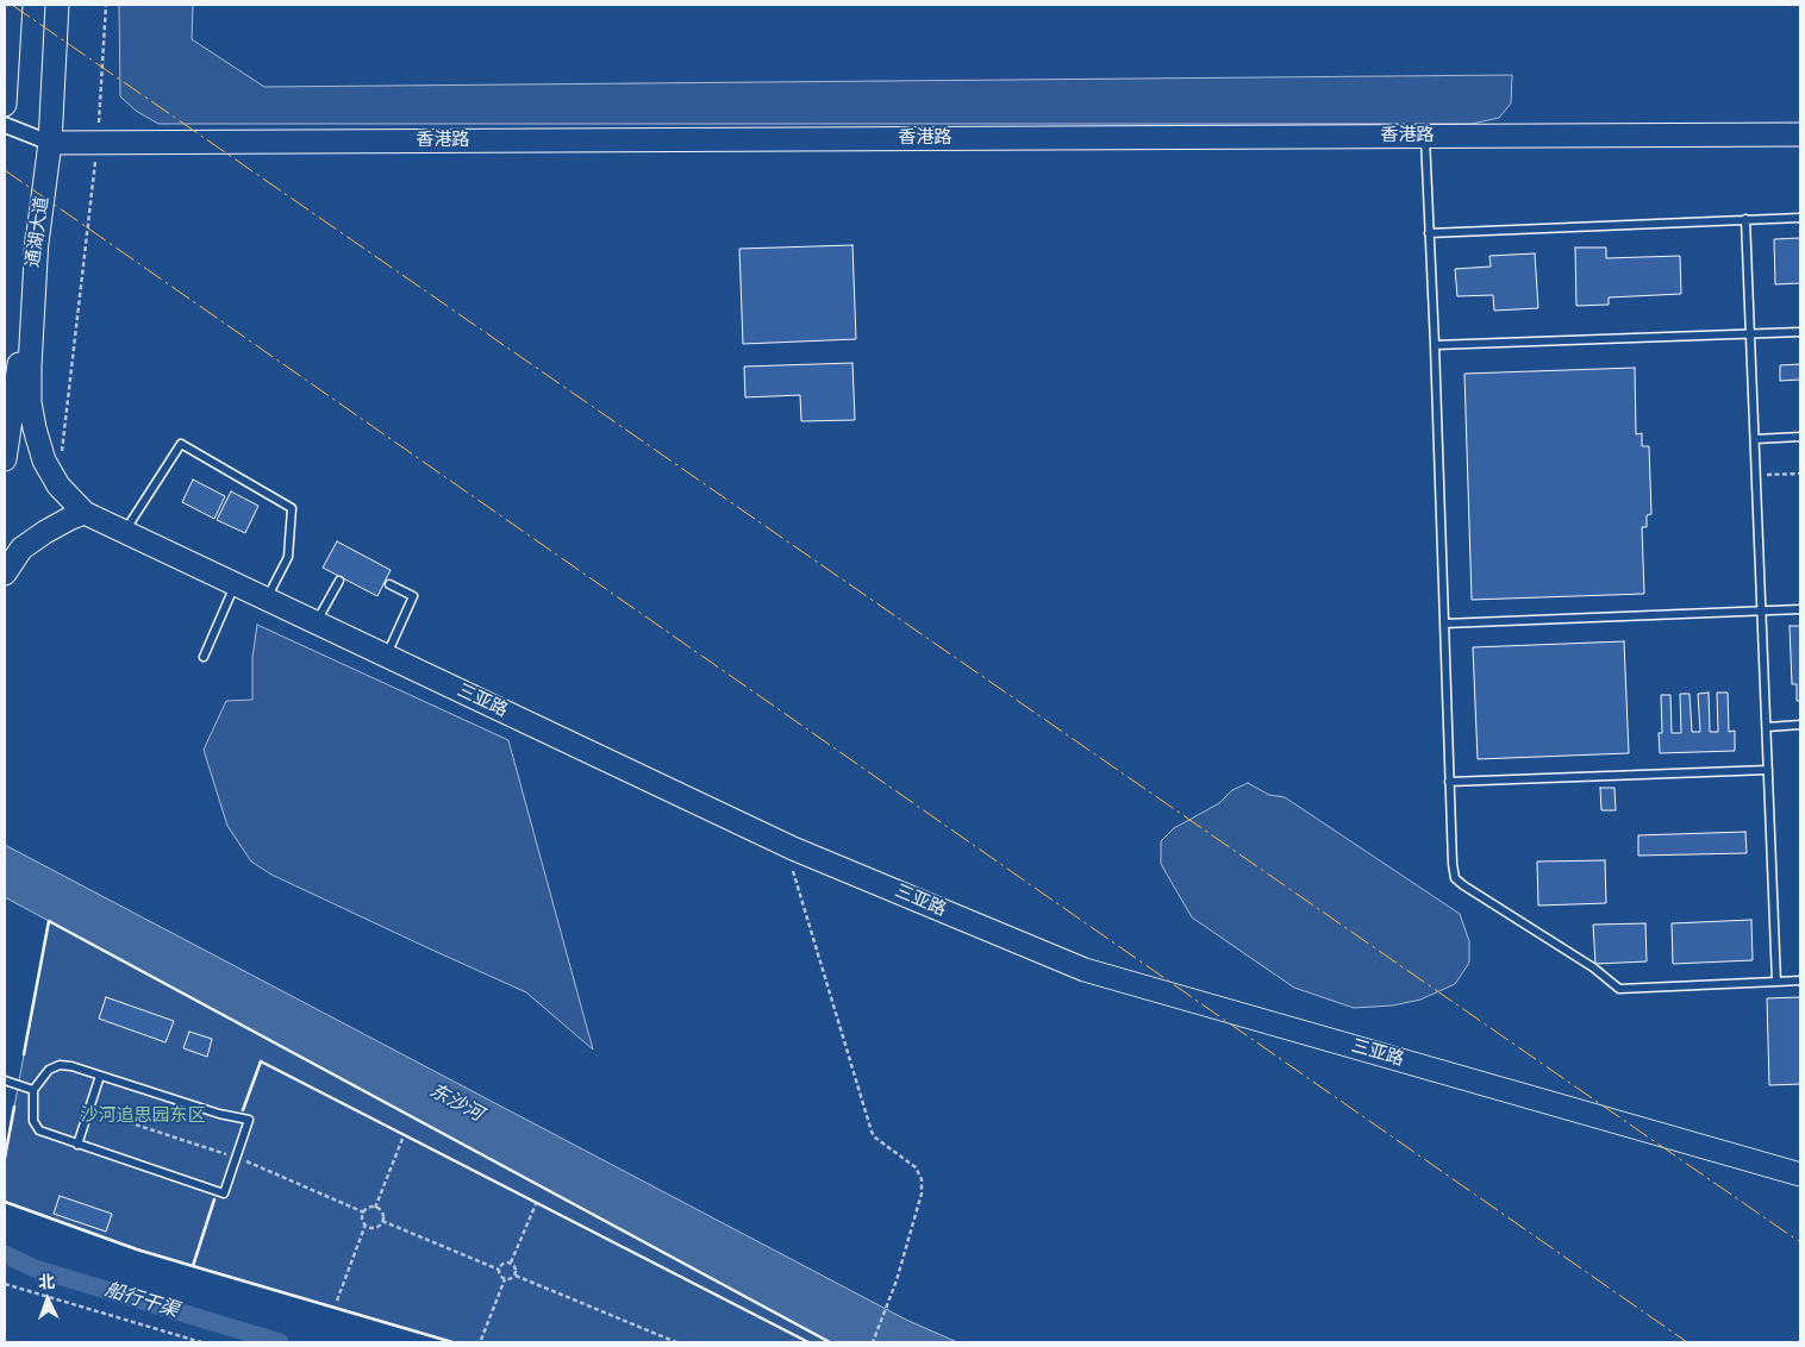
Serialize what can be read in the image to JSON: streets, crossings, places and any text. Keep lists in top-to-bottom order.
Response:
{
  "streets": {
    "street": ["香港路", "通湖大道", "三亚路"]
  },
  "crossings": [
    ["香港路", "通湖大道"]
  ],
  "water": ["东沙河", "船行干渠"],
  "parks": ["沙河追思园东区"],
  "north": "top"
}
